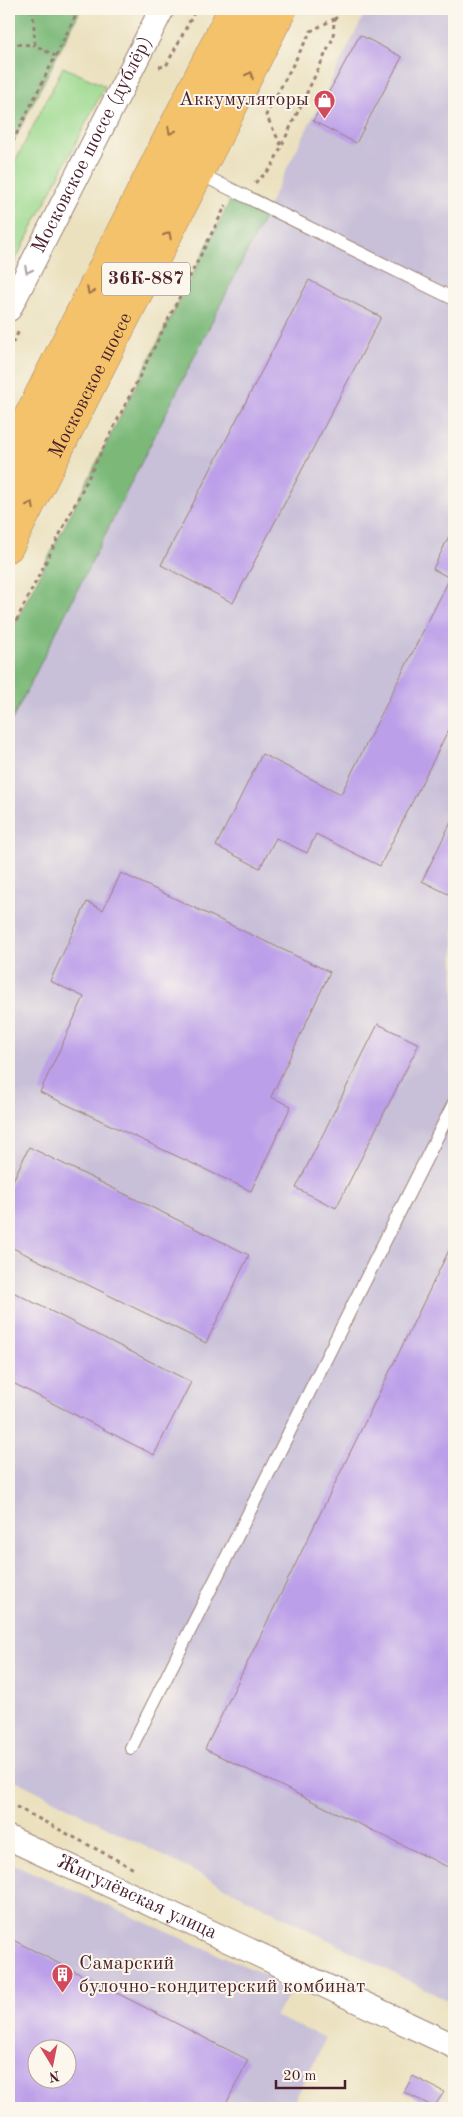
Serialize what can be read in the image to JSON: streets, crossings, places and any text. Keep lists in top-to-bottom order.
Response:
{
  "streets": {
    "main road": ["36К-887", "Московское шоссе"],
    "street": ["Московское шоссе (дублёр)", "Жигулёвская улица"]
  },
  "one_way": ["Московское шоссе (дублёр)"],
  "places": {
    "shop": ["Аккумуляторы"],
    "building": ["Самарский булочно-кондитерский комбинат"]
  },
  "scale_bar": "20 m",
  "north": "bottom"
}
